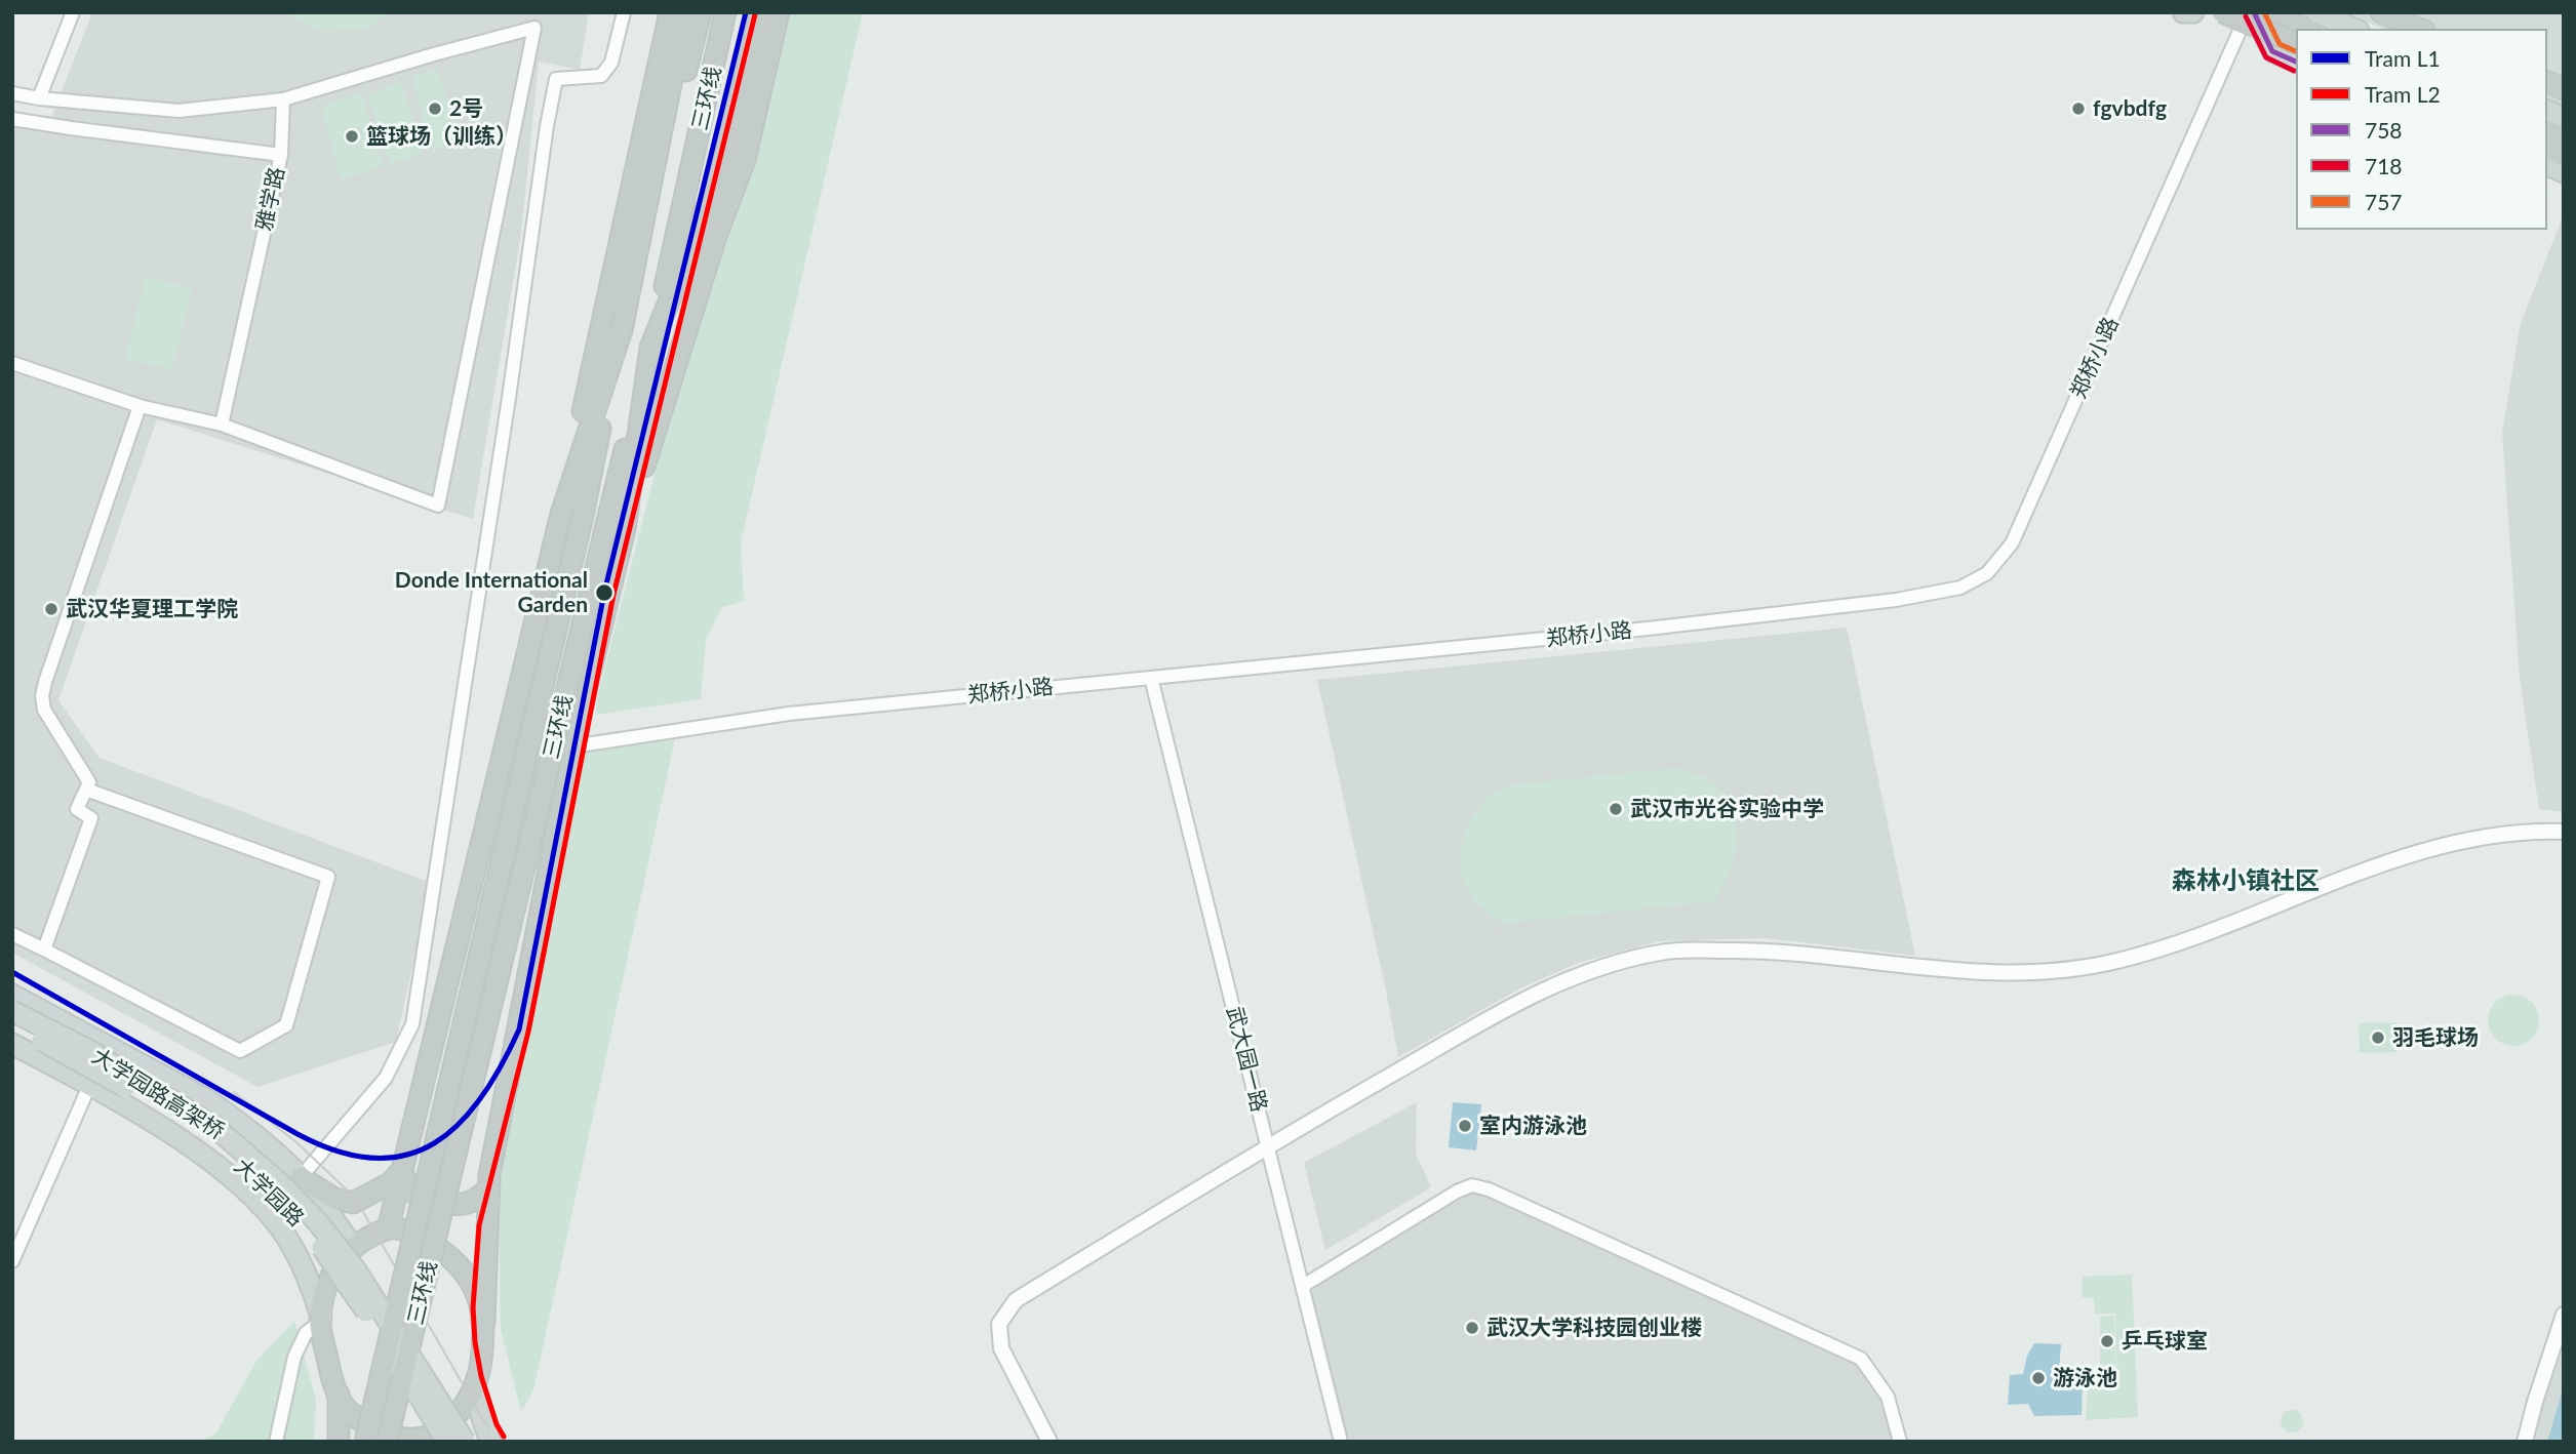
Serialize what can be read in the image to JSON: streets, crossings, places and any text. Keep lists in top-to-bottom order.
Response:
{
  "streets": {
    "highway": ["三环线"],
    "main road": ["大学园路高架桥", "大学园路"],
    "street": ["雅学路", "郑桥小路", "武大园一路"]
  },
  "crossings": [
    ["郑桥小路", "武大园一路"]
  ],
  "districts": ["森林小镇社区"],
  "places": [
    "2号",
    "fgvbdfg",
    "篮球场（训练）",
    "Donde International Garden",
    "武汉华夏理工学院",
    "武汉市光谷实验中学",
    "羽毛球场",
    "室内游泳池",
    "武汉大学科技园创业楼",
    "乒乓球室",
    "游泳池"
  ],
  "lines": [
    "tram line L1",
    "transit line 758",
    "transit line 757",
    "tram line L2",
    "transit line 718"
  ],
  "legend": [
    "Tram L1",
    "Tram L2",
    "758",
    "718",
    "757"
  ]
}
